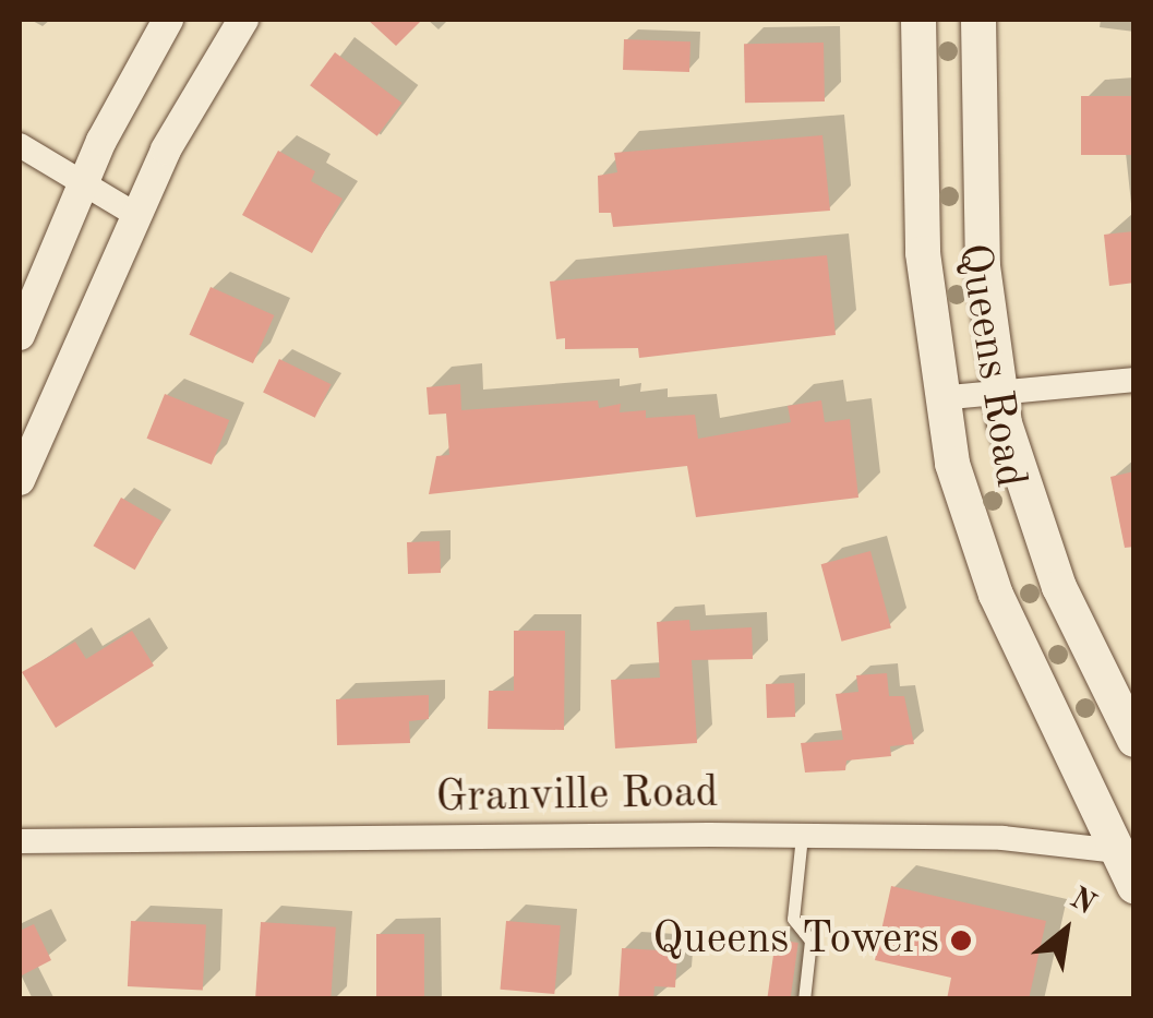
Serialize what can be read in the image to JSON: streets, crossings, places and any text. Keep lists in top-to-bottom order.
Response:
{
  "streets": {
    "main road": ["Queens Road"],
    "street": ["Granville Road"]
  },
  "crossings": [
    ["Queens Road", "Granville Road"]
  ],
  "places": ["Queens Towers"],
  "north": "top right"
}
